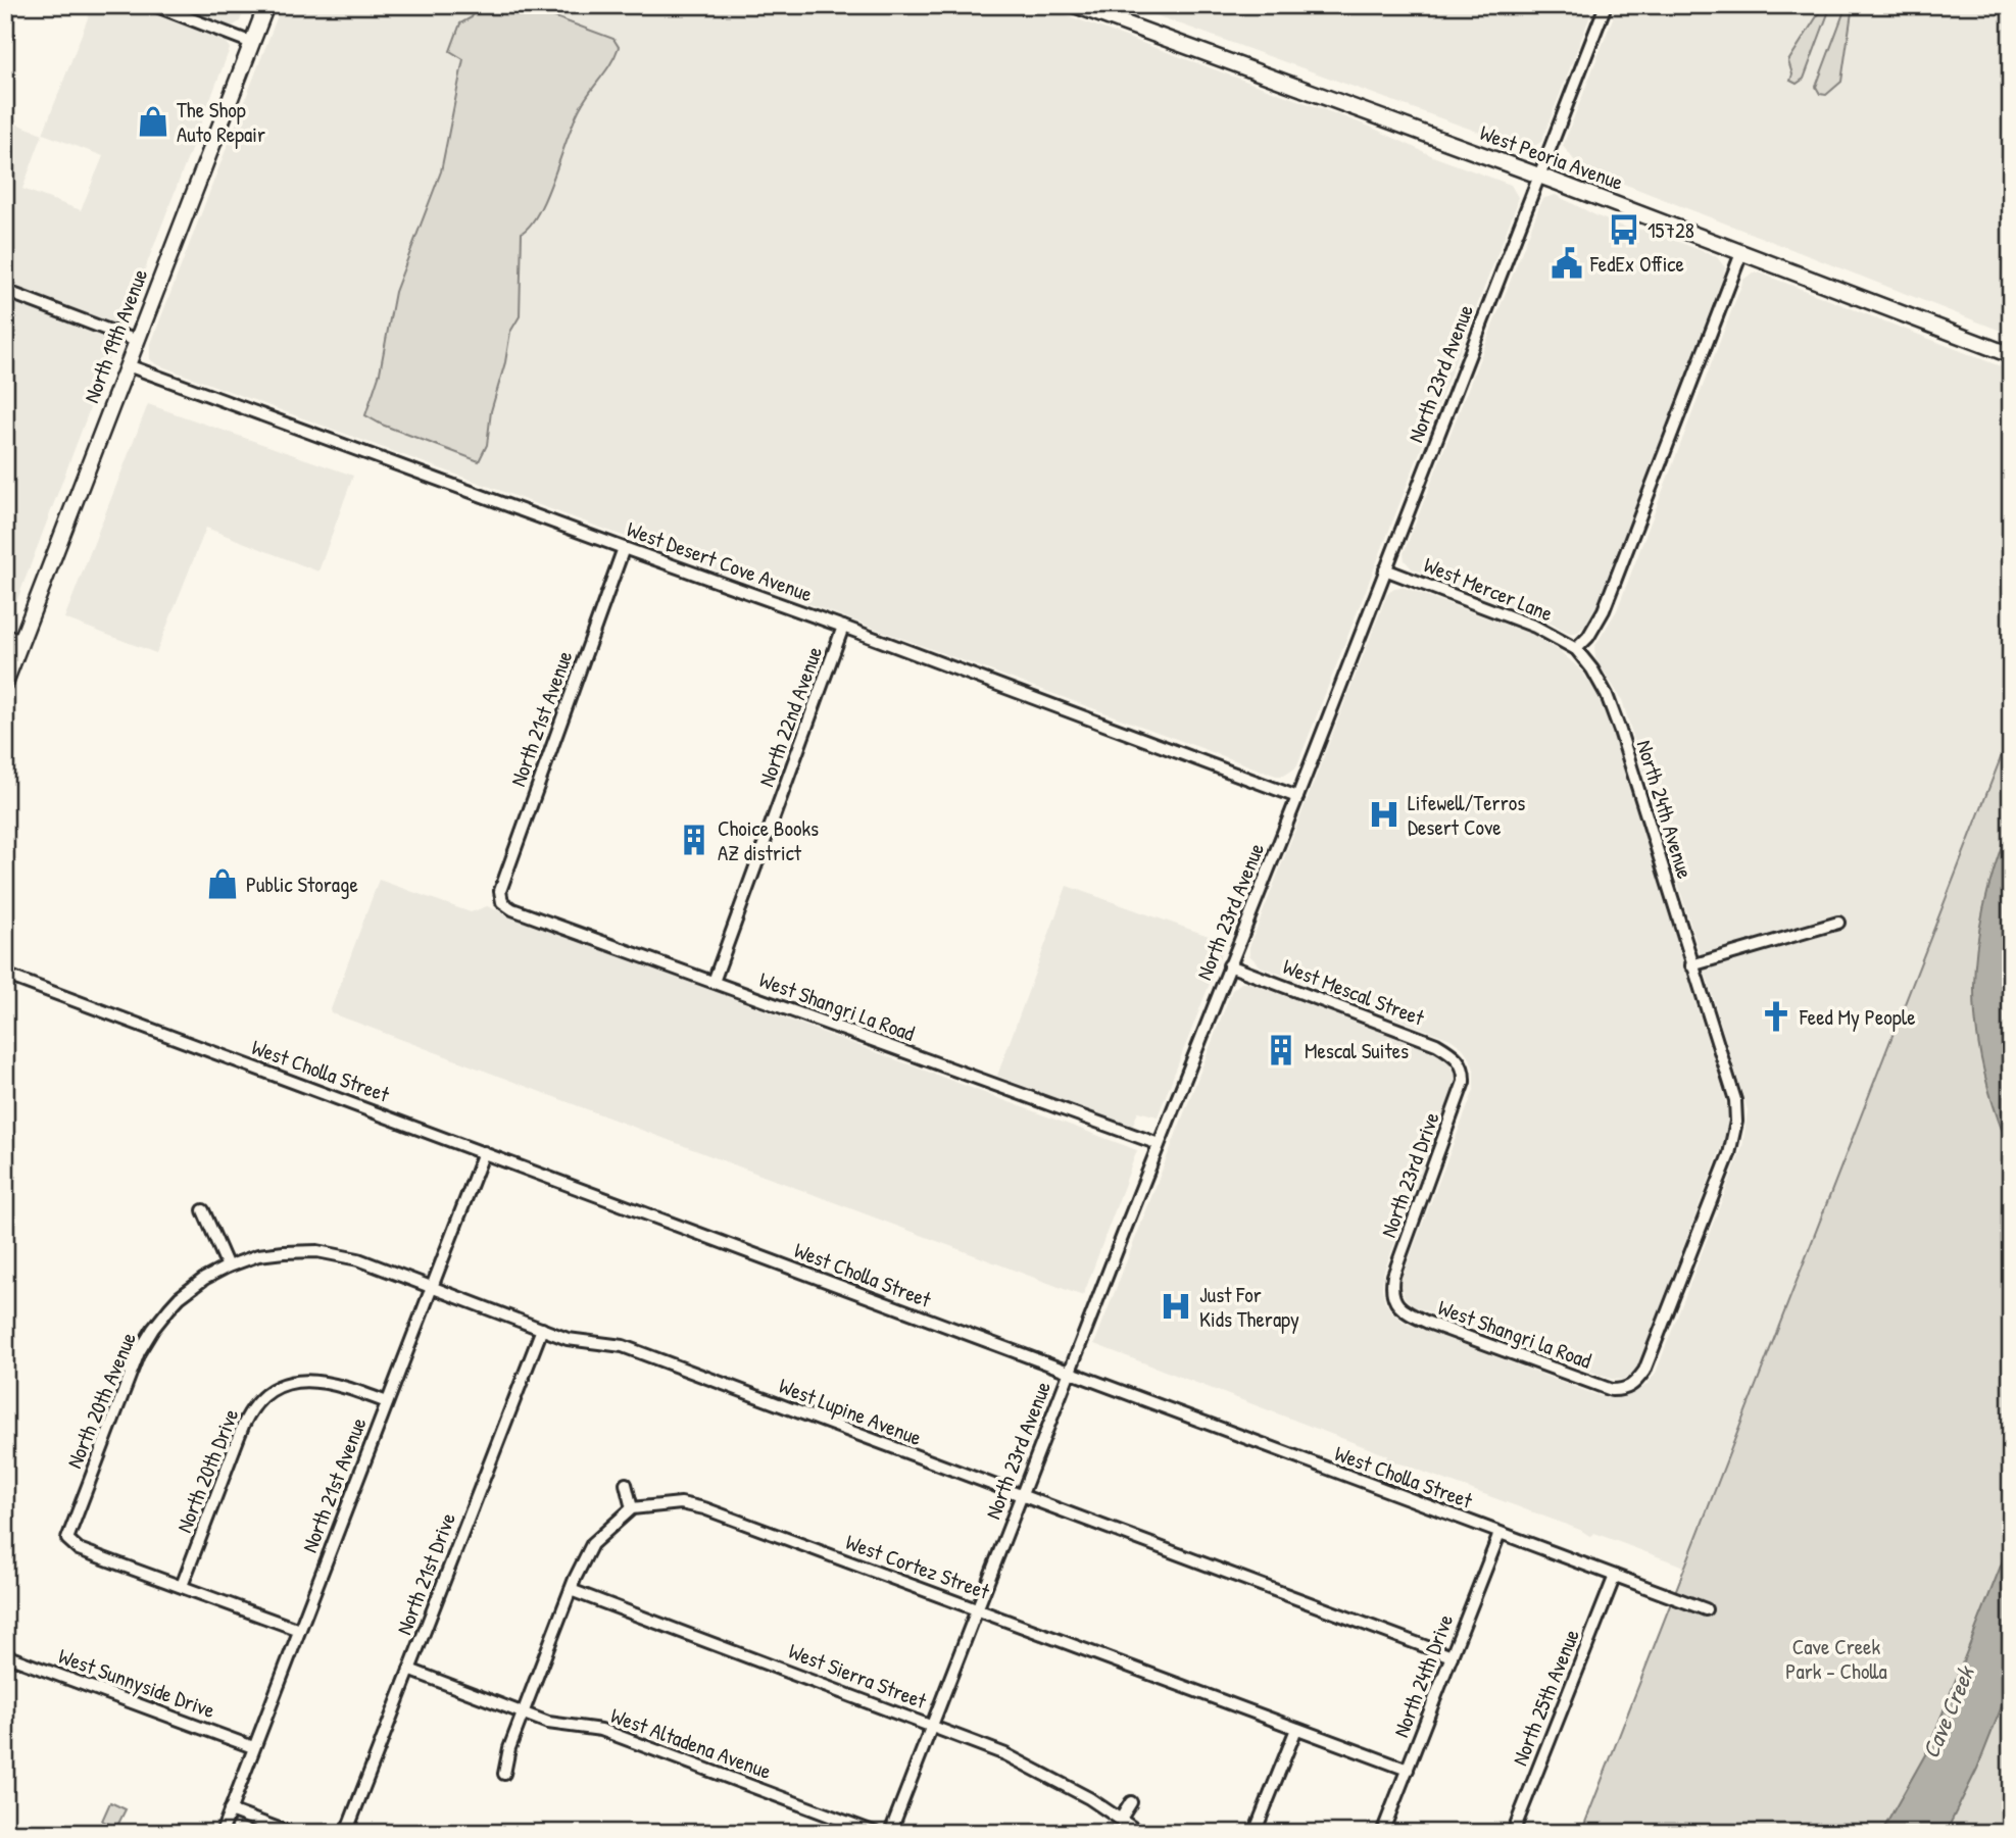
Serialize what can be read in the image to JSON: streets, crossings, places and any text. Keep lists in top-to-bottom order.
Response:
{
  "streets": {
    "main road": ["West Peoria Avenue", "North 19th Avenue"],
    "street": [
      "North 23rd Avenue",
      "West Desert Cove Avenue",
      "West Mercer Lane",
      "North 22nd Avenue",
      "North 21st Avenue",
      "North 24th Avenue",
      "West Mescal Street",
      "West Shangri La Road",
      "West Cholla Street",
      "North 23rd Drive",
      "West Shangri la Road",
      "North 20th Avenue",
      "West Lupine Avenue",
      "North 20th Drive",
      "West Cortez Street",
      "North 21st Drive",
      "West Sierra Street",
      "North 24th Drive",
      "West Sunnyside Drive",
      "North 25th Avenue",
      "West Altadena Avenue"
    ]
  },
  "crossings": [
    ["West Peoria Avenue", "North 23rd Avenue"],
    ["North 19th Avenue", "West Desert Cove Avenue"],
    ["North 23rd Avenue", "West Desert Cove Avenue"],
    ["North 23rd Avenue", "West Mercer Lane"],
    ["North 23rd Avenue", "West Mescal Street"],
    ["North 23rd Avenue", "West Shangri La Road"],
    ["North 23rd Avenue", "West Cholla Street"],
    ["North 23rd Avenue", "West Lupine Avenue"],
    ["North 23rd Avenue", "West Cortez Street"],
    ["North 23rd Avenue", "West Sierra Street"],
    ["West Desert Cove Avenue", "North 22nd Avenue"],
    ["West Desert Cove Avenue", "North 21st Avenue"],
    ["West Mercer Lane", "North 24th Avenue"],
    ["North 22nd Avenue", "West Shangri La Road"],
    ["North 21st Avenue", "West Shangri La Road"],
    ["North 21st Avenue", "West Cholla Street"],
    ["North 21st Avenue", "West Lupine Avenue"],
    ["North 21st Avenue", "North 20th Drive"],
    ["North 21st Avenue", "West Sunnyside Drive"],
    ["North 24th Avenue", "West Shangri la Road"],
    ["West Mescal Street", "North 23rd Drive"],
    ["West Cholla Street", "North 24th Drive"],
    ["West Cholla Street", "North 25th Avenue"],
    ["North 23rd Drive", "West Shangri la Road"],
    ["North 20th Avenue", "West Lupine Avenue"],
    ["North 20th Avenue", "North 20th Drive"],
    ["West Lupine Avenue", "North 21st Drive"],
    ["West Lupine Avenue", "North 24th Drive"],
    ["West Cortez Street", "North 24th Drive"],
    ["North 21st Drive", "West Altadena Avenue"]
  ],
  "water": ["Cave Creek"],
  "parks": ["Cave Creek Park - Cholla"],
  "places": {
    "shop": ["The Shop Auto Repair", "Public Storage"],
    "bus stop": ["15728"],
    "public building": ["FedEx Office"],
    "hospital": ["Lifewell/Terros Desert Cove", "Just For Kids Therapy"],
    "building": ["Choice Books AZ district", "Mescal Suites"],
    "church": ["Feed My People"]
  }
}
